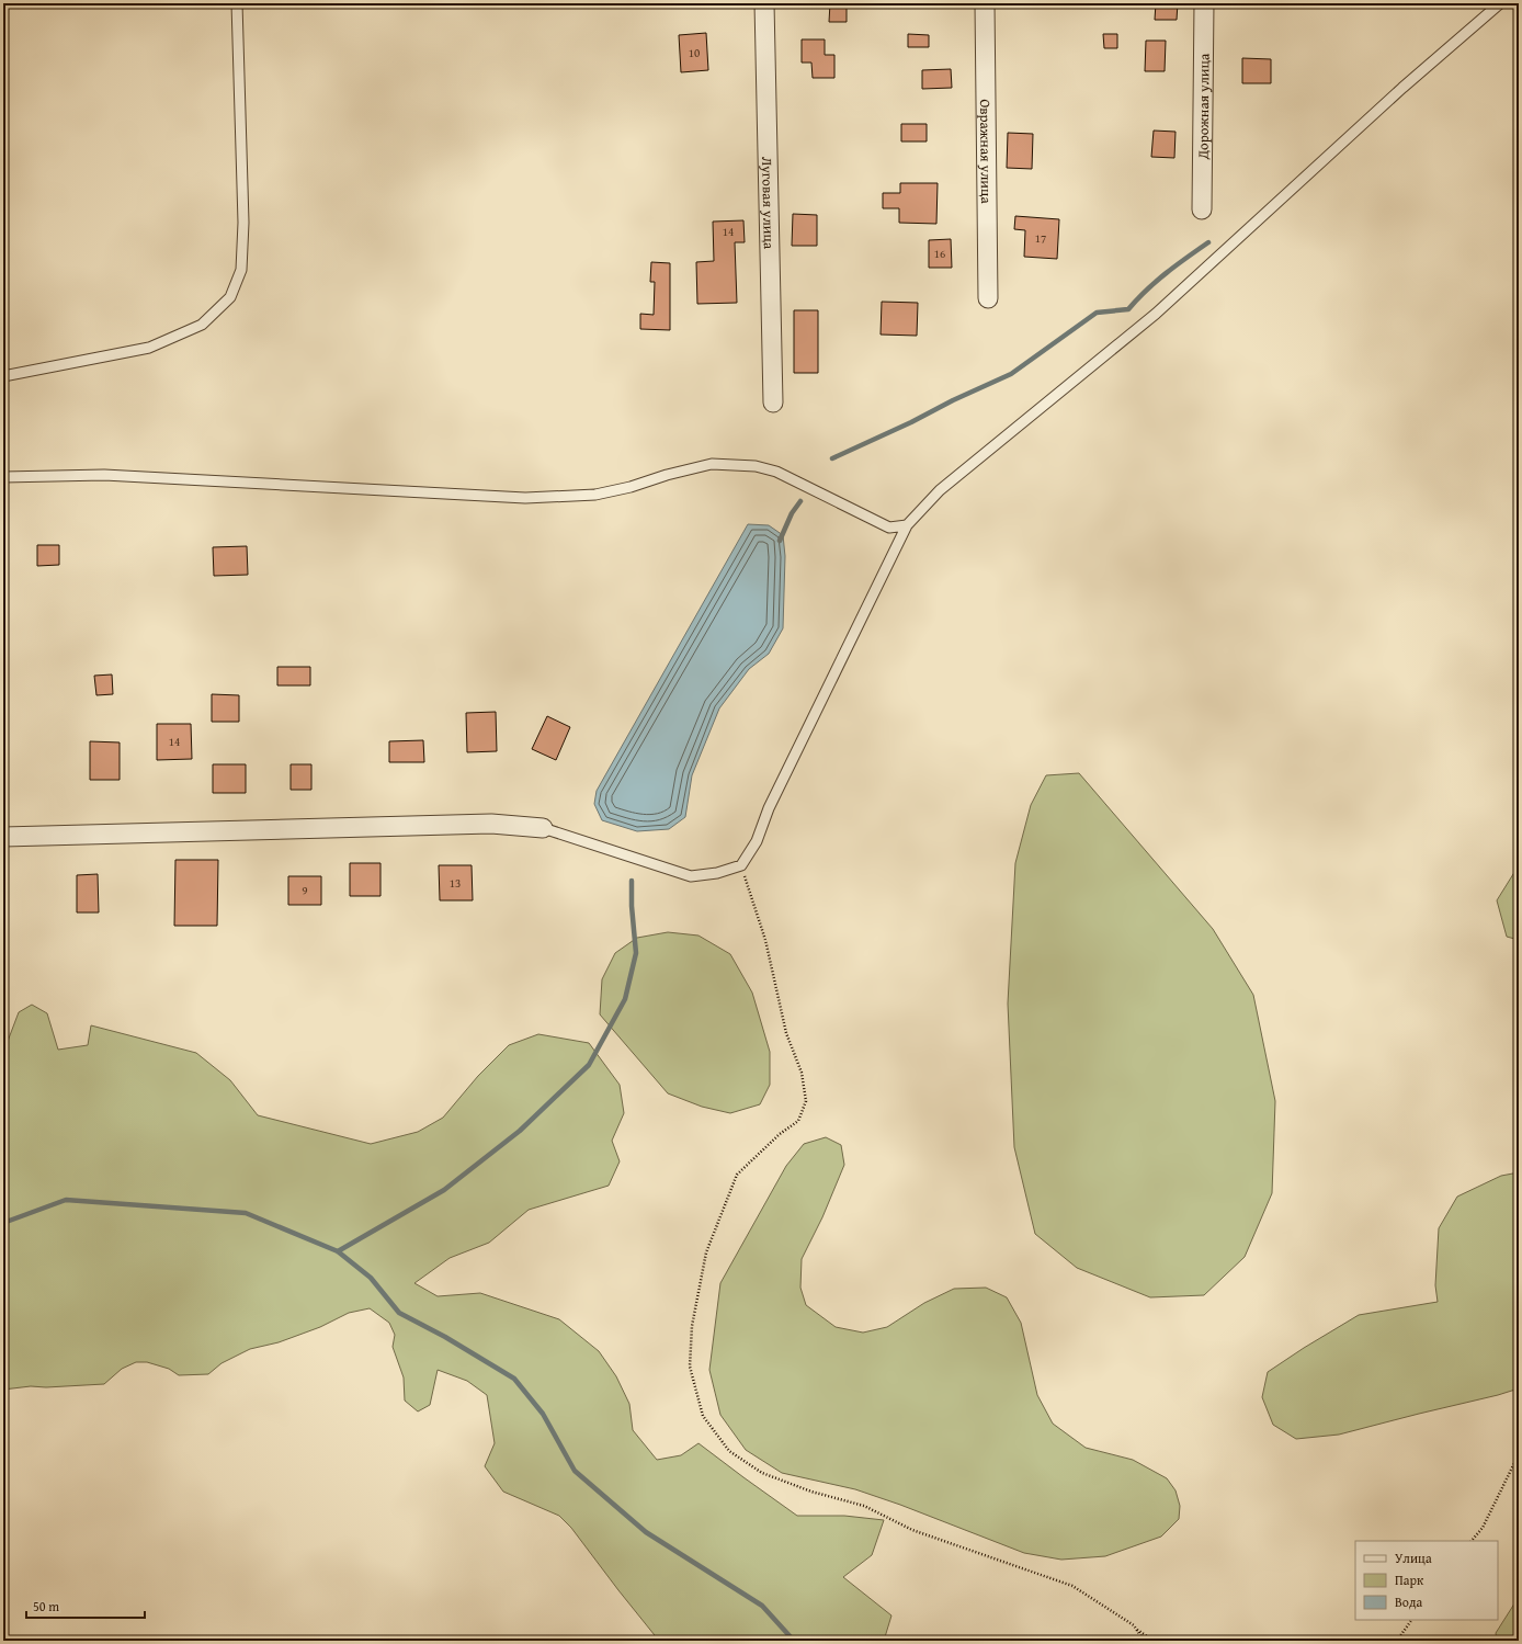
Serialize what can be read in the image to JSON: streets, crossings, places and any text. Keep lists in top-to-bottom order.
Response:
{
  "streets": {
    "street": ["Дорожная улица", "Овражная улица", "Луговая улица"]
  },
  "house_numbers": [
    "10",
    "14",
    "17",
    "16",
    "14",
    "13",
    "9"
  ],
  "legend": ["Улица", "Парк", "Вода"],
  "scale_bar": "50 m"
}
